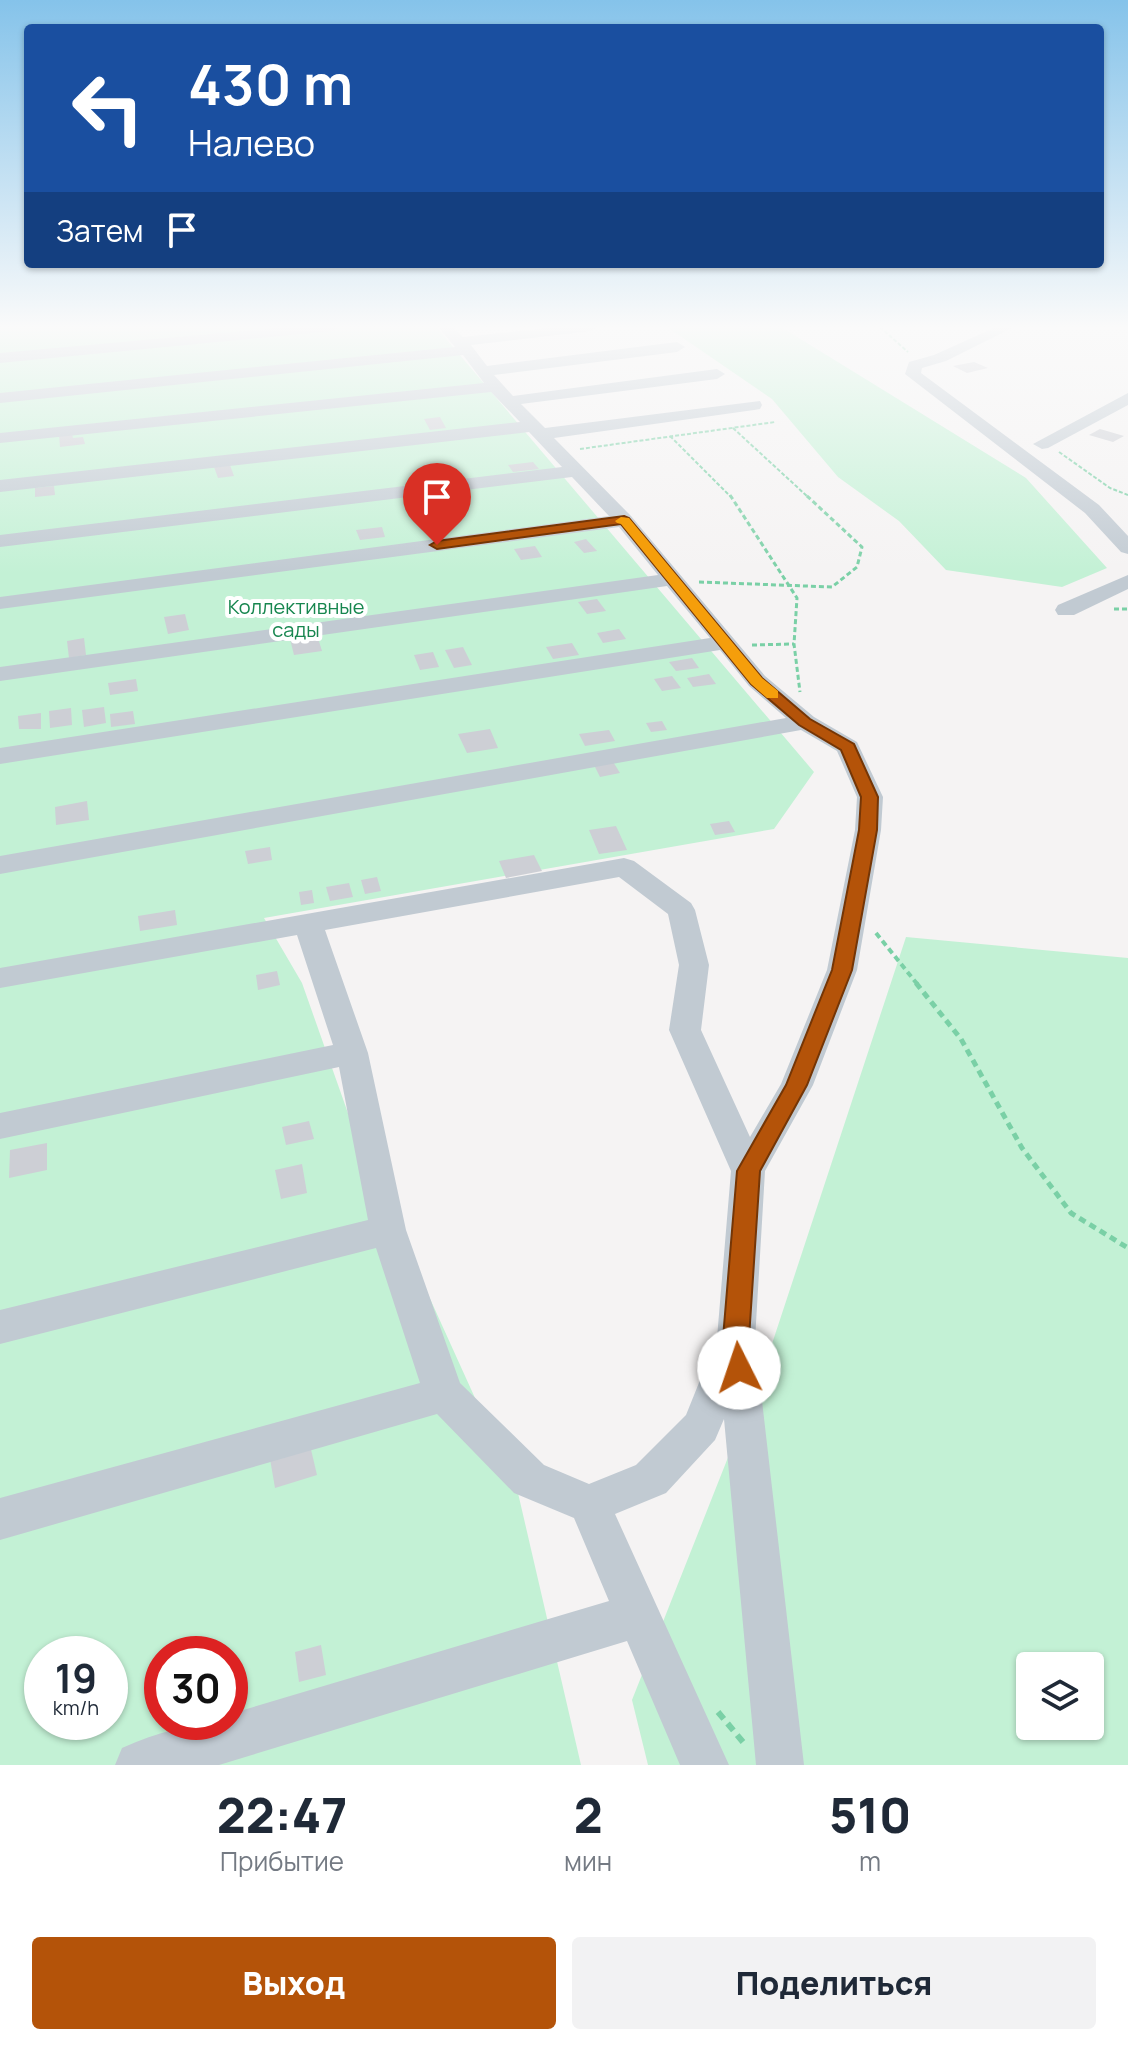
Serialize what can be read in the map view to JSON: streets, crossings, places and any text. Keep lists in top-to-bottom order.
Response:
{
  "parks": ["Коллективные сады"],
  "page": {
    "turn": ["430 m", "Налево"],
    "then": "Затем",
    "speed": "19 km/h",
    "limit": "30",
    "eta": [
      "22:47",
      "Прибытие",
      "2",
      "мин",
      "510",
      "m"
    ],
    "buttons": ["Выход", "Поделиться"]
  }
}
